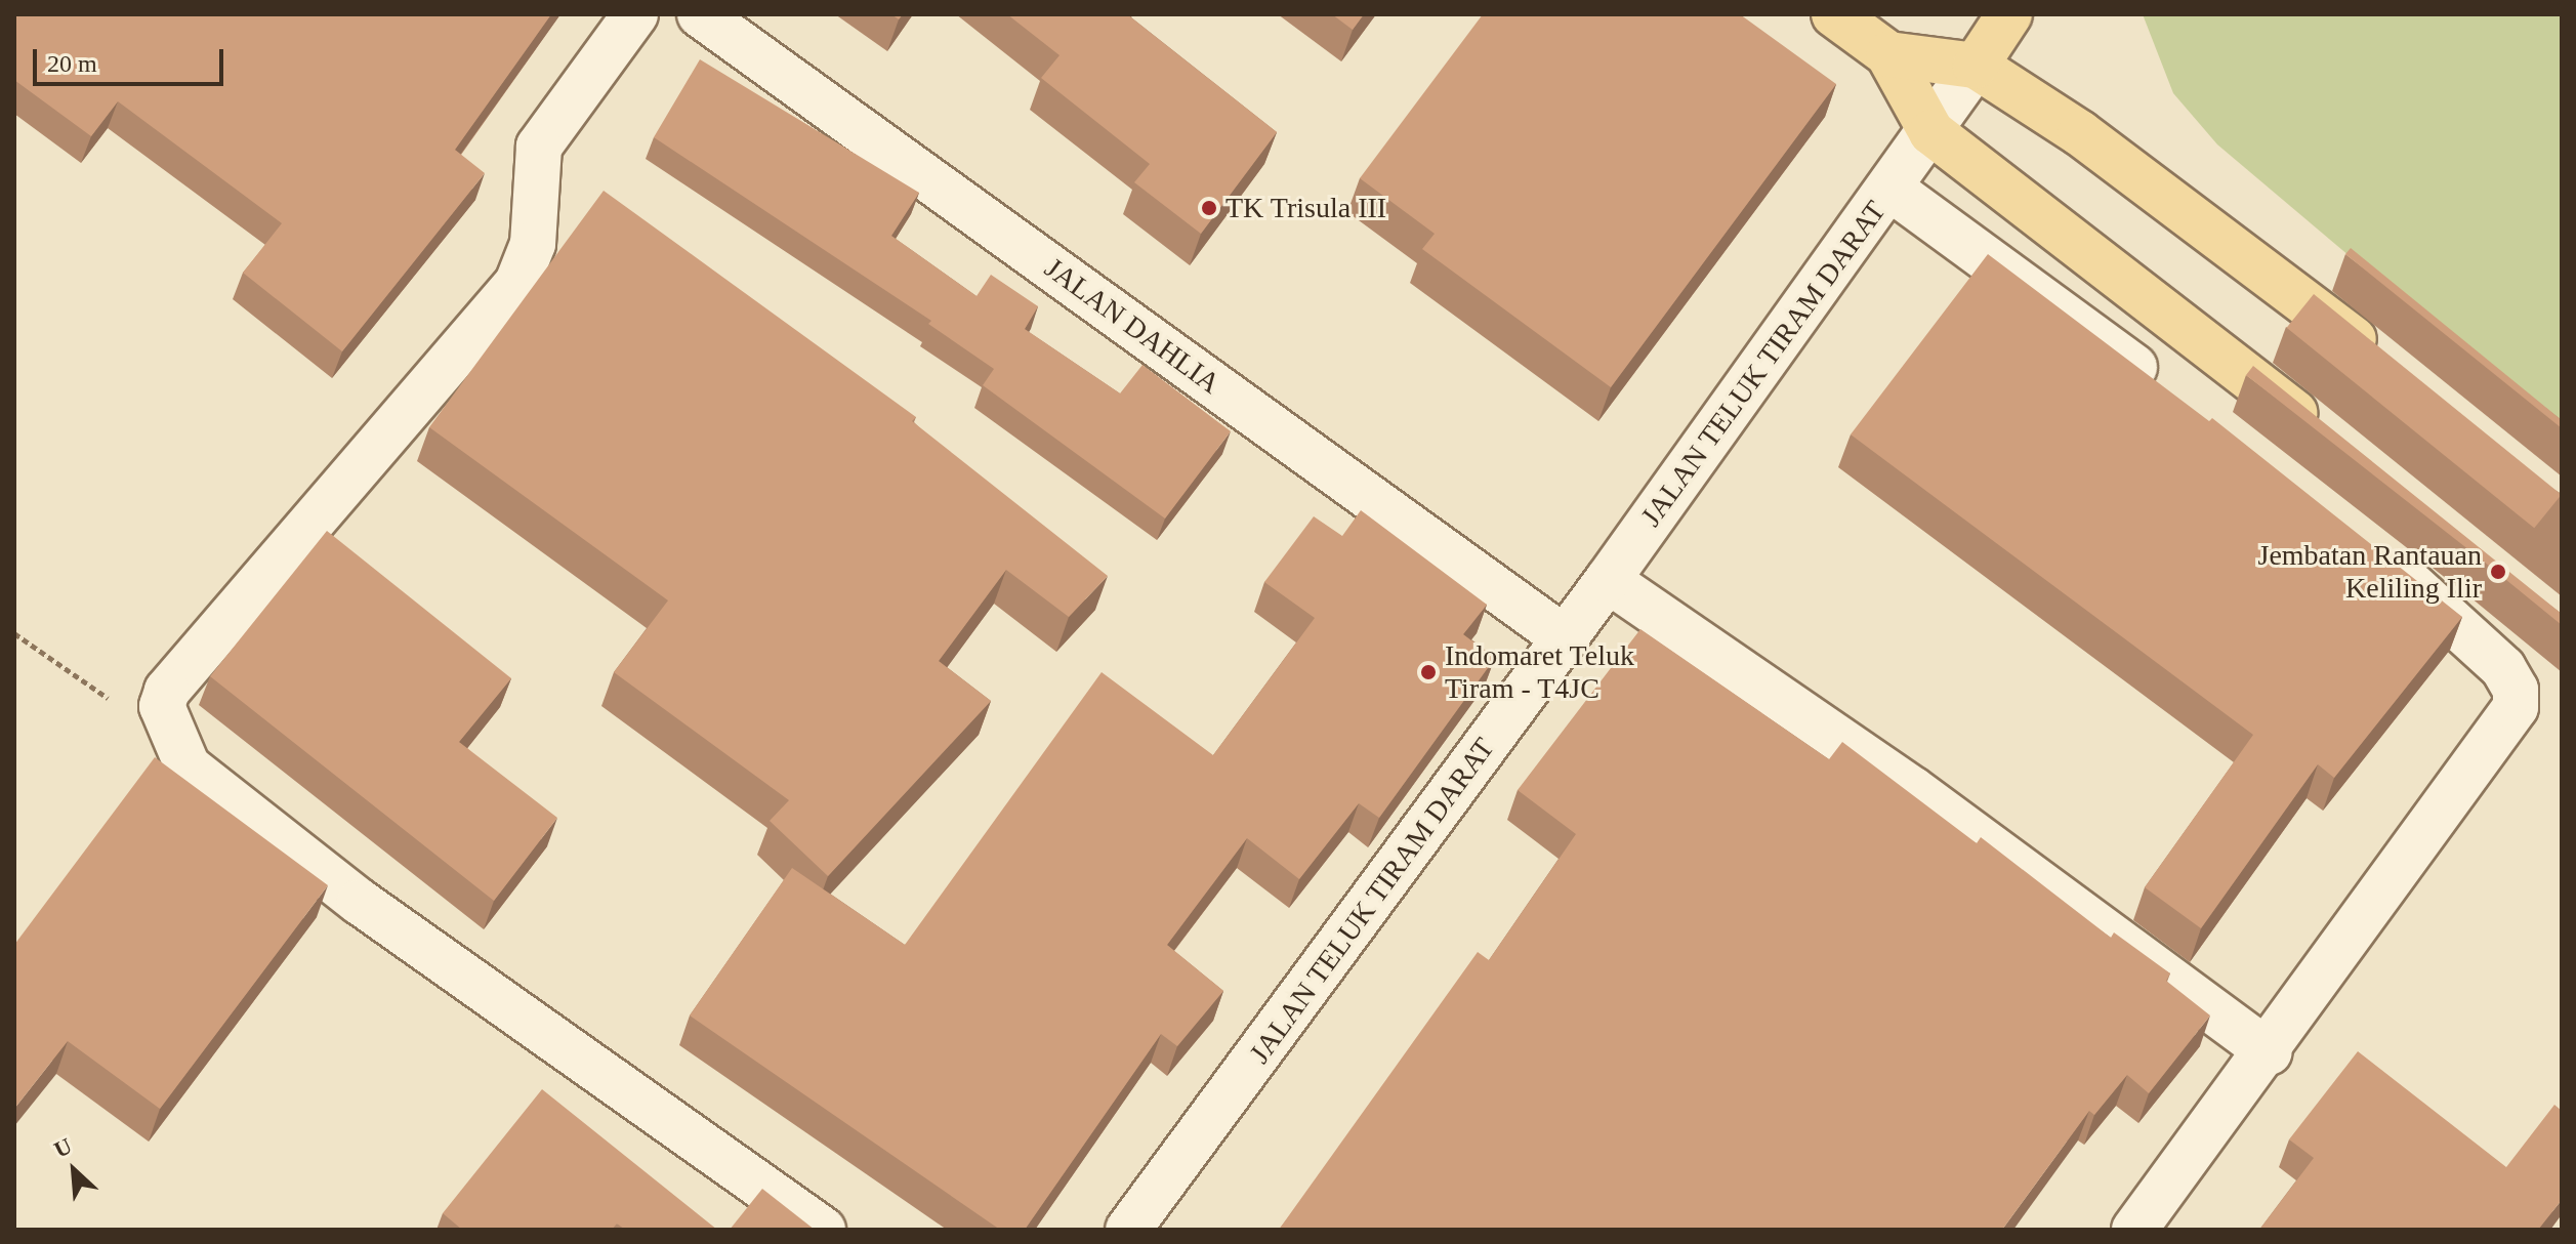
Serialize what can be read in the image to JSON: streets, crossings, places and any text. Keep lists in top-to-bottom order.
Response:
{
  "streets": {
    "street": ["JALAN DAHLIA", "JALAN TELUK TIRAM DARAT"]
  },
  "crossings": [
    ["JALAN DAHLIA", "JALAN TELUK TIRAM DARAT"]
  ],
  "places": ["TK Trisula III", "Jembatan Rantauan Keliling Ilir", "Indomaret Teluk Tiram - T4JC"],
  "scale_bar": "20 m",
  "north": "top left"
}
